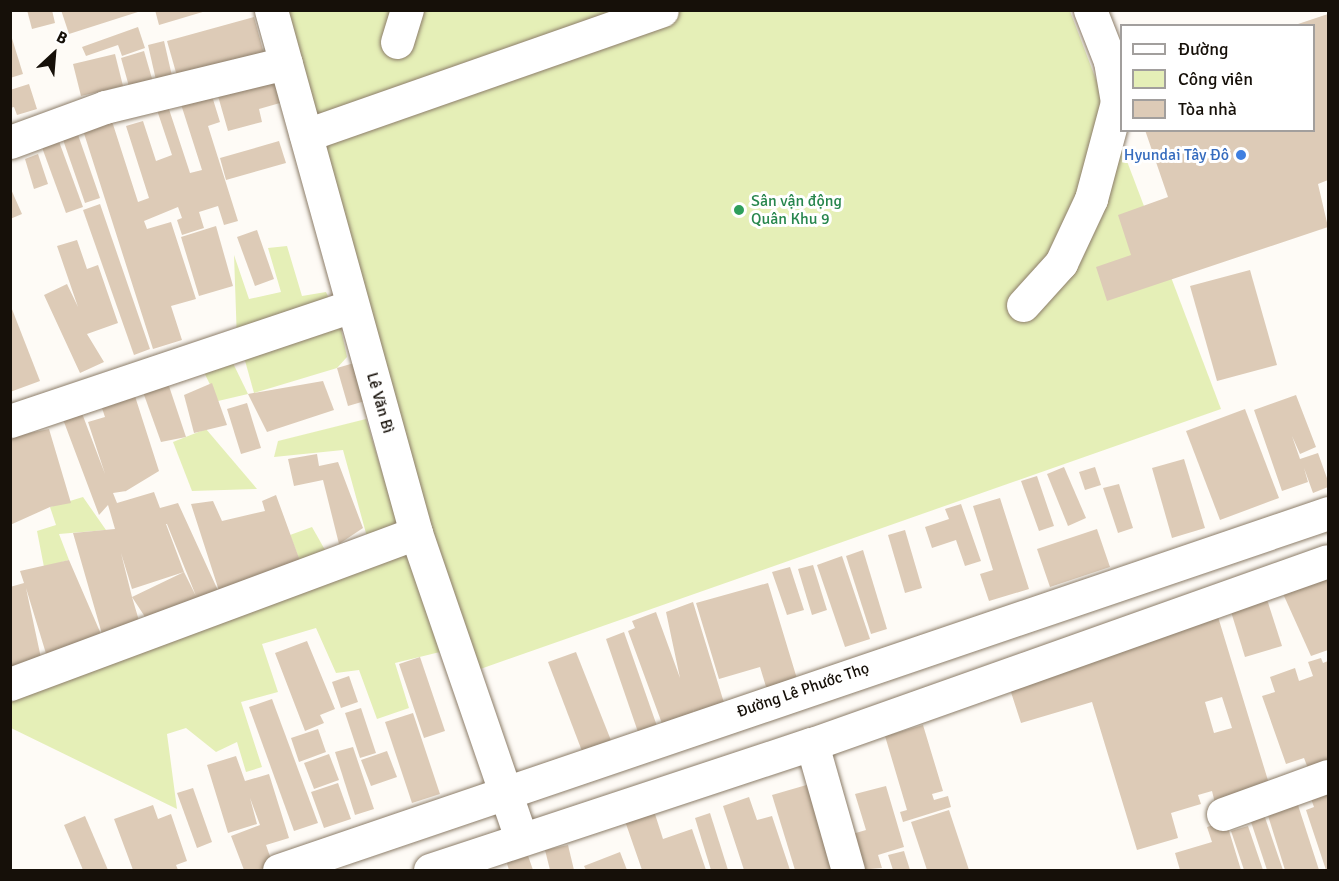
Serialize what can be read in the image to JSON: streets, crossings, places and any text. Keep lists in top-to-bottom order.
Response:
{
  "streets": {
    "street": ["Lê Văn Bì", "Đường Lê Phước Thọ"]
  },
  "crossings": [
    ["Lê Văn Bì", "Đường Lê Phước Thọ"]
  ],
  "places": ["Hyundai Tây Đô", "Sân vận động Quân Khu 9"],
  "legend": ["Đường", "Công viên", "Tòa nhà"],
  "north": "top right"
}
